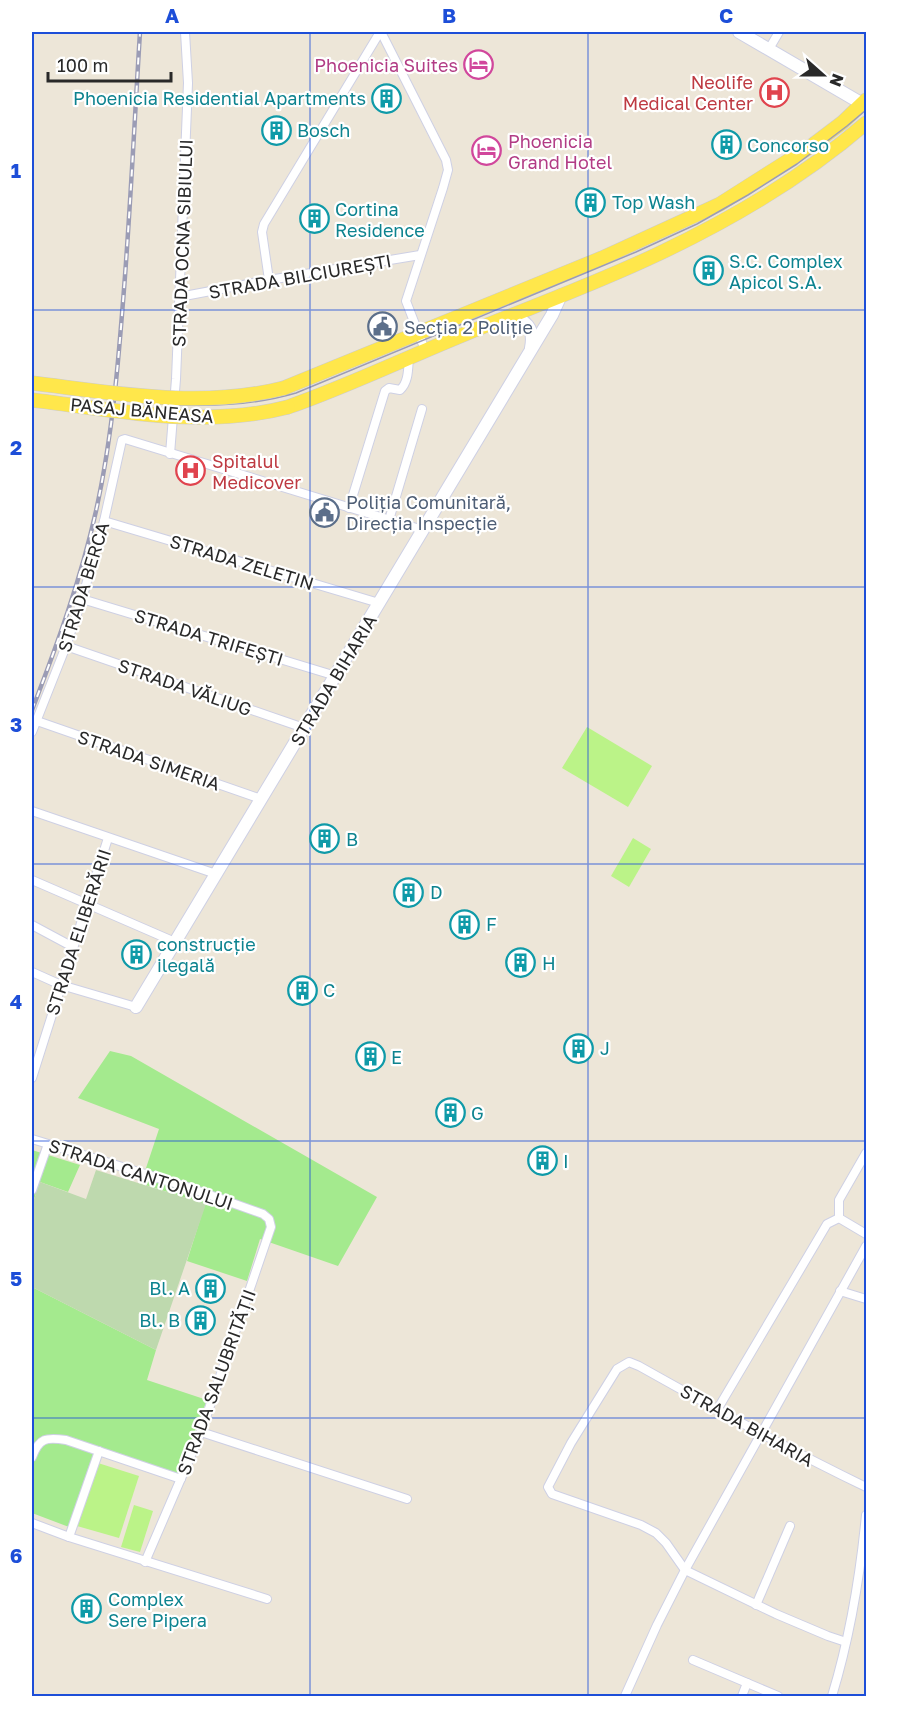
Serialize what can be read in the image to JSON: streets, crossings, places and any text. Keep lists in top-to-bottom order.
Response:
{
  "streets": {
    "main road": ["PASAJ BĂNEASA"],
    "street": [
      "STRADA OCNA SIBIULUI",
      "STRADA BILCIUREȘTI",
      "STRADA ZELETIN",
      "STRADA BERCA",
      "STRADA TRIFEȘTI",
      "STRADA BIHARIA",
      "STRADA VĂLIUG",
      "STRADA SIMERIA",
      "STRADA ELIBERĂRII",
      "STRADA CANTONULUI",
      "STRADA SALUBRITĂȚII"
    ]
  },
  "crossings": [
    ["STRADA OCNA SIBIULUI", "STRADA BILCIUREȘTI"],
    ["STRADA OCNA SIBIULUI", "STRADA BERCA"],
    ["PASAJ BĂNEASA", "STRADA BIHARIA"],
    ["STRADA ZELETIN", "STRADA BERCA"],
    ["STRADA ZELETIN", "STRADA BIHARIA"],
    ["STRADA BERCA", "STRADA TRIFEȘTI"],
    ["STRADA BERCA", "STRADA VĂLIUG"],
    ["STRADA BERCA", "STRADA SIMERIA"],
    ["STRADA TRIFEȘTI", "STRADA BIHARIA"],
    ["STRADA BIHARIA", "STRADA VĂLIUG"],
    ["STRADA BIHARIA", "STRADA SIMERIA"],
    ["STRADA CANTONULUI", "STRADA SALUBRITĂȚII"]
  ],
  "places": {
    "hotel": ["Phoenicia Suites", "Phoenicia Grand Hotel"],
    "hospital": ["Neolife Medical Center", "Spitalul Medicover"],
    "building": [
      "Phoenicia Residential Apartments",
      "Bosch",
      "Concorso",
      "Top Wash",
      "Cortina Residence",
      "S.C. Complex Apicol S.A.",
      "B",
      "D",
      "F",
      "construcție ilegală",
      "H",
      "C",
      "J",
      "E",
      "G",
      "I",
      "Bl. A",
      "Bl. B",
      "Complex Sere Pipera"
    ],
    "public building": ["Secția 2 Poliție", "Poliția Comunitară, Direcția Inspecție"]
  },
  "scale_bar": "100 m",
  "north": "right",
  "grid": {
    "columns": ["A", "B", "C"],
    "rows": [
      "1",
      "2",
      "3",
      "4",
      "5",
      "6"
    ]
  }
}
